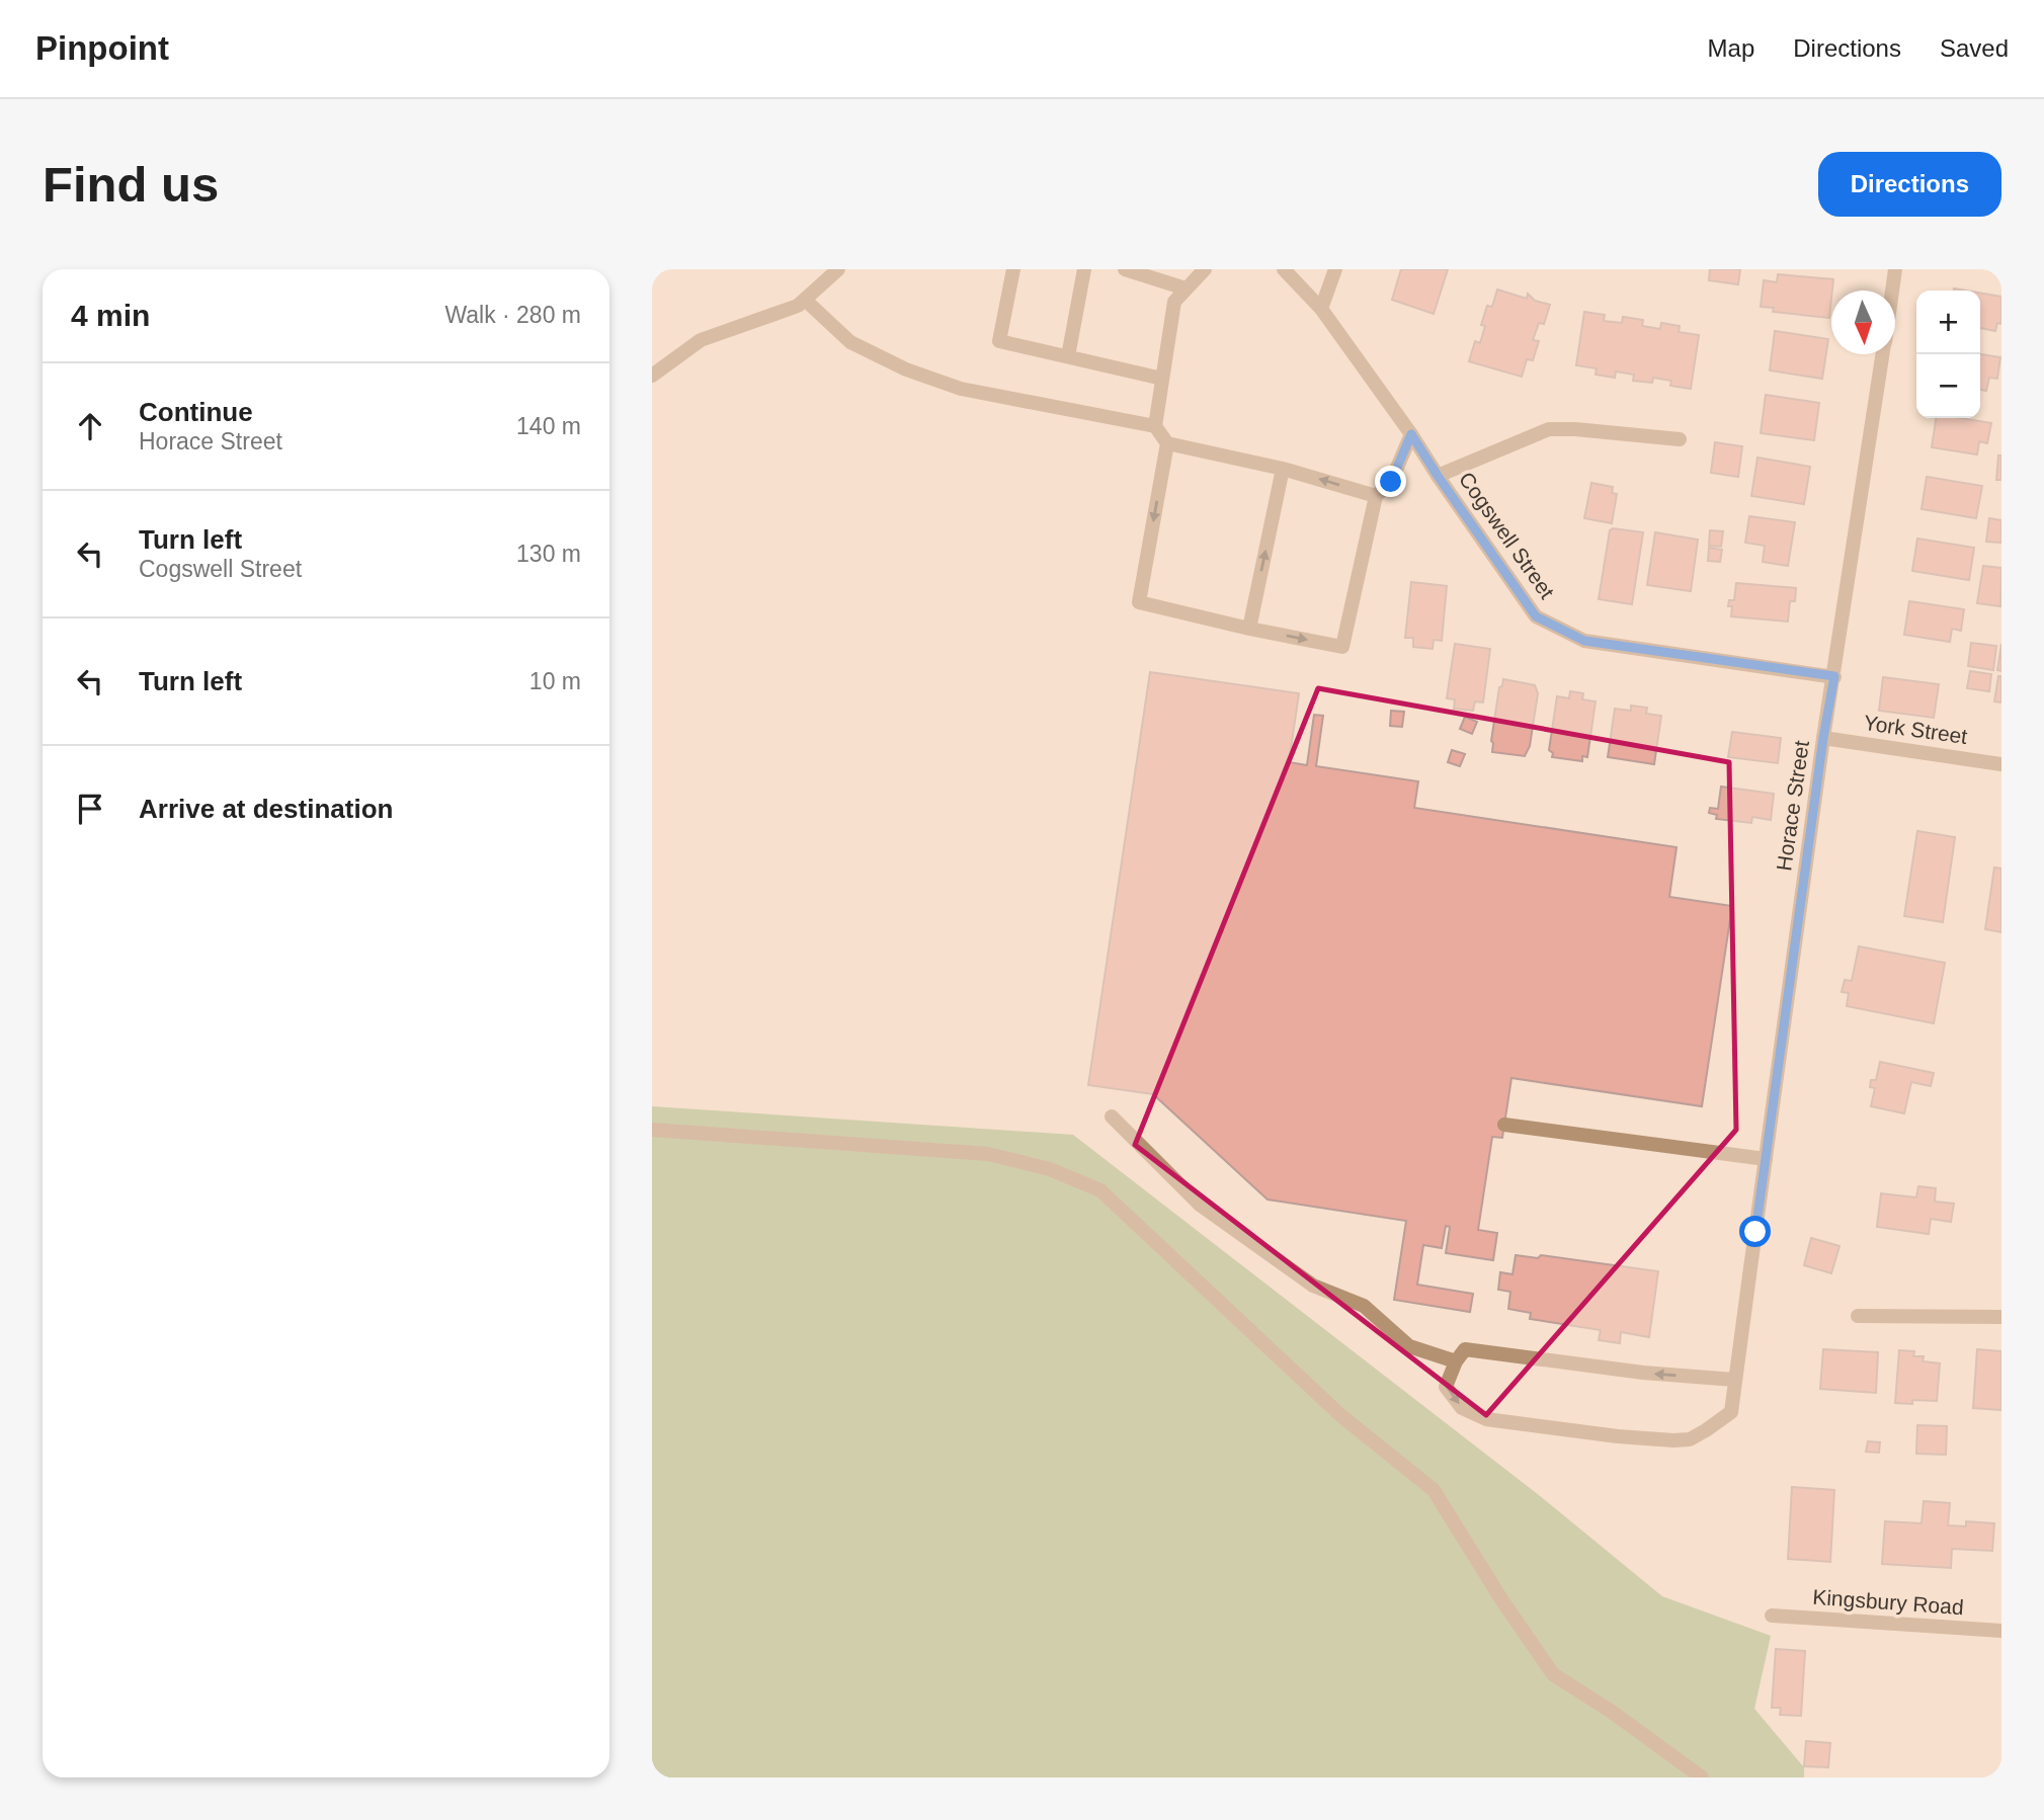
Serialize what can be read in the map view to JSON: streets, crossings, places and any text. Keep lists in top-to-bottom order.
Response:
{
  "streets": {
    "street": [
      "Cogswell Street",
      "York Street",
      "Horace Street",
      "Kingsbury Road"
    ]
  },
  "crossings": [
    ["Cogswell Street", "Horace Street"],
    ["York Street", "Horace Street"]
  ],
  "north": "bottom",
  "page": {
    "header": "Pinpoint",
    "nav": ["Map", "Directions", "Saved"],
    "buttons": "Directions",
    "title": "Find us",
    "heading": ["4 min", "Walk · 280 m"],
    "map_buttons": ["+", "−"],
    "list": [
      ["Continue", "Horace Street", "140 m"],
      ["Turn left", "Cogswell Street", "130 m"],
      ["Turn left", "10 m"],
      "Arrive at destination"
    ]
  }
}
